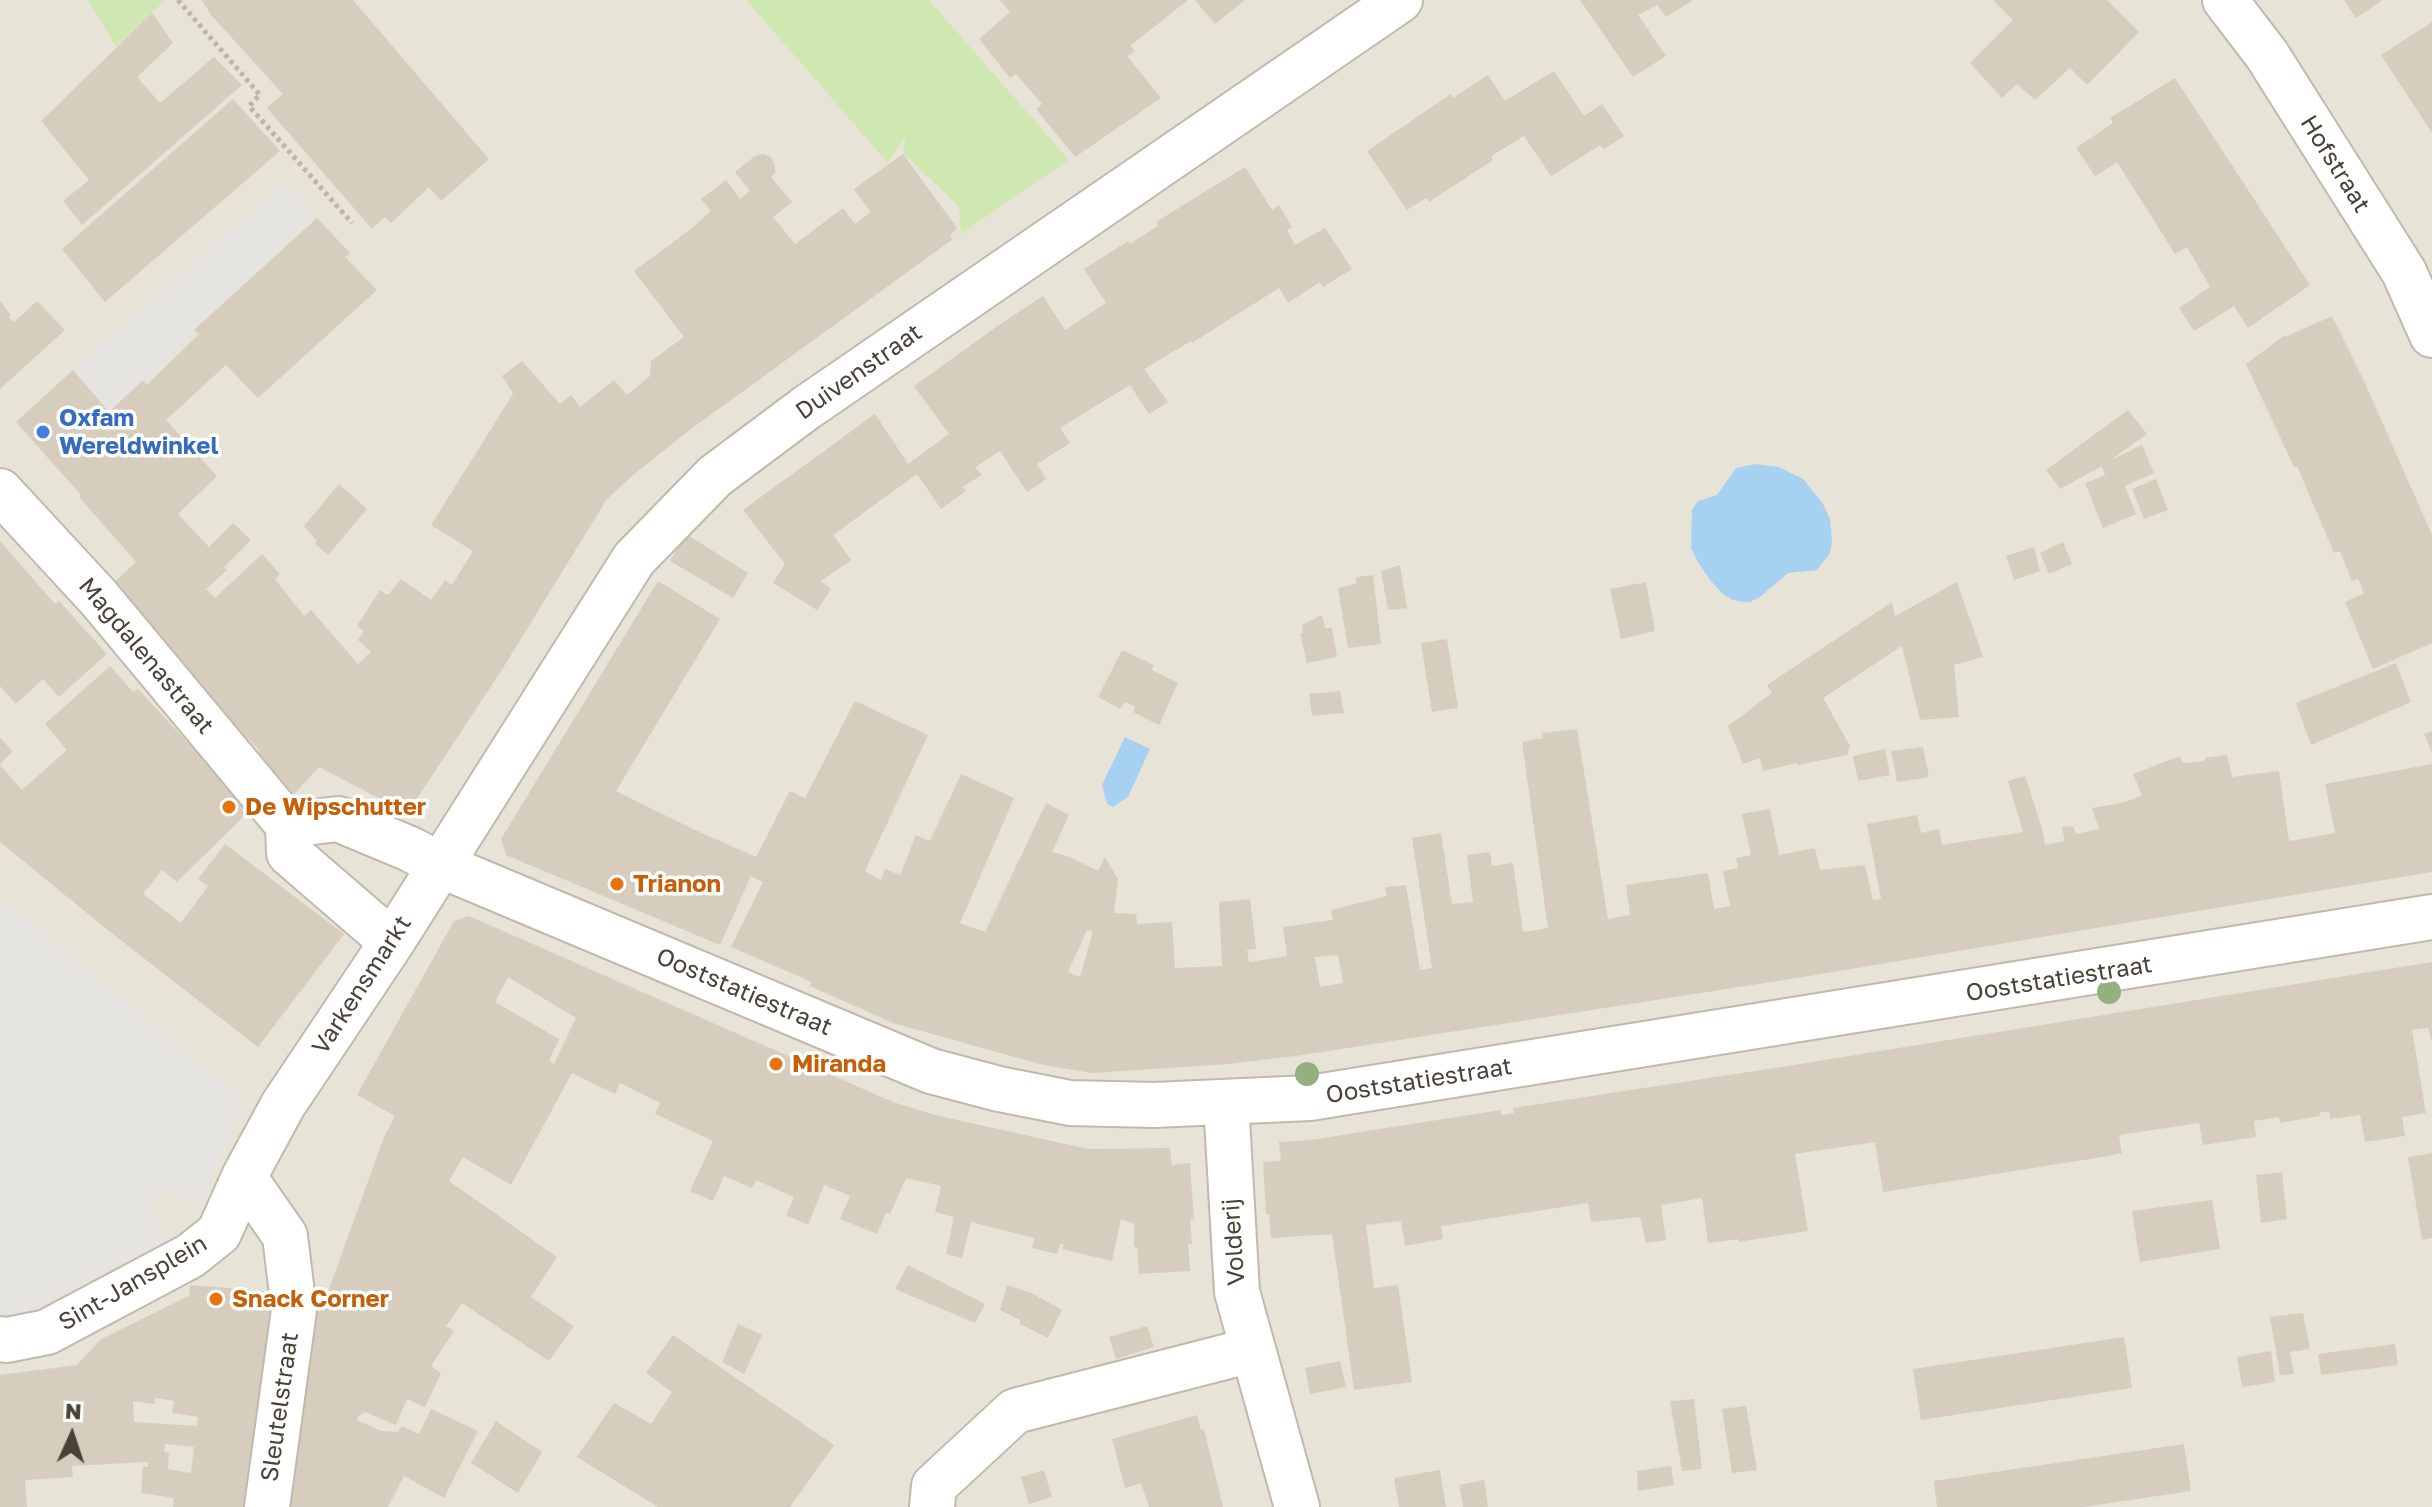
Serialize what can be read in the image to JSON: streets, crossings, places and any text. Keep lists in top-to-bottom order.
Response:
{
  "streets": {
    "street": [
      "Hofstraat",
      "Duivenstraat",
      "Magdalenastraat",
      "Ooststatiestraat",
      "Varkensmarkt",
      "Volderij",
      "Sint-Jansplein",
      "Sleutelstraat"
    ]
  },
  "crossings": [
    ["Duivenstraat", "Ooststatiestraat"],
    ["Duivenstraat", "Varkensmarkt"],
    ["Magdalenastraat", "Varkensmarkt"],
    ["Ooststatiestraat", "Varkensmarkt"],
    ["Ooststatiestraat", "Volderij"],
    ["Varkensmarkt", "Sint-Jansplein"],
    ["Sint-Jansplein", "Sleutelstraat"]
  ],
  "places": [
    "Oxfam Wereldwinkel",
    "De Wipschutter",
    "Trianon",
    "Miranda",
    "Snack Corner"
  ],
  "north": "top"
}
